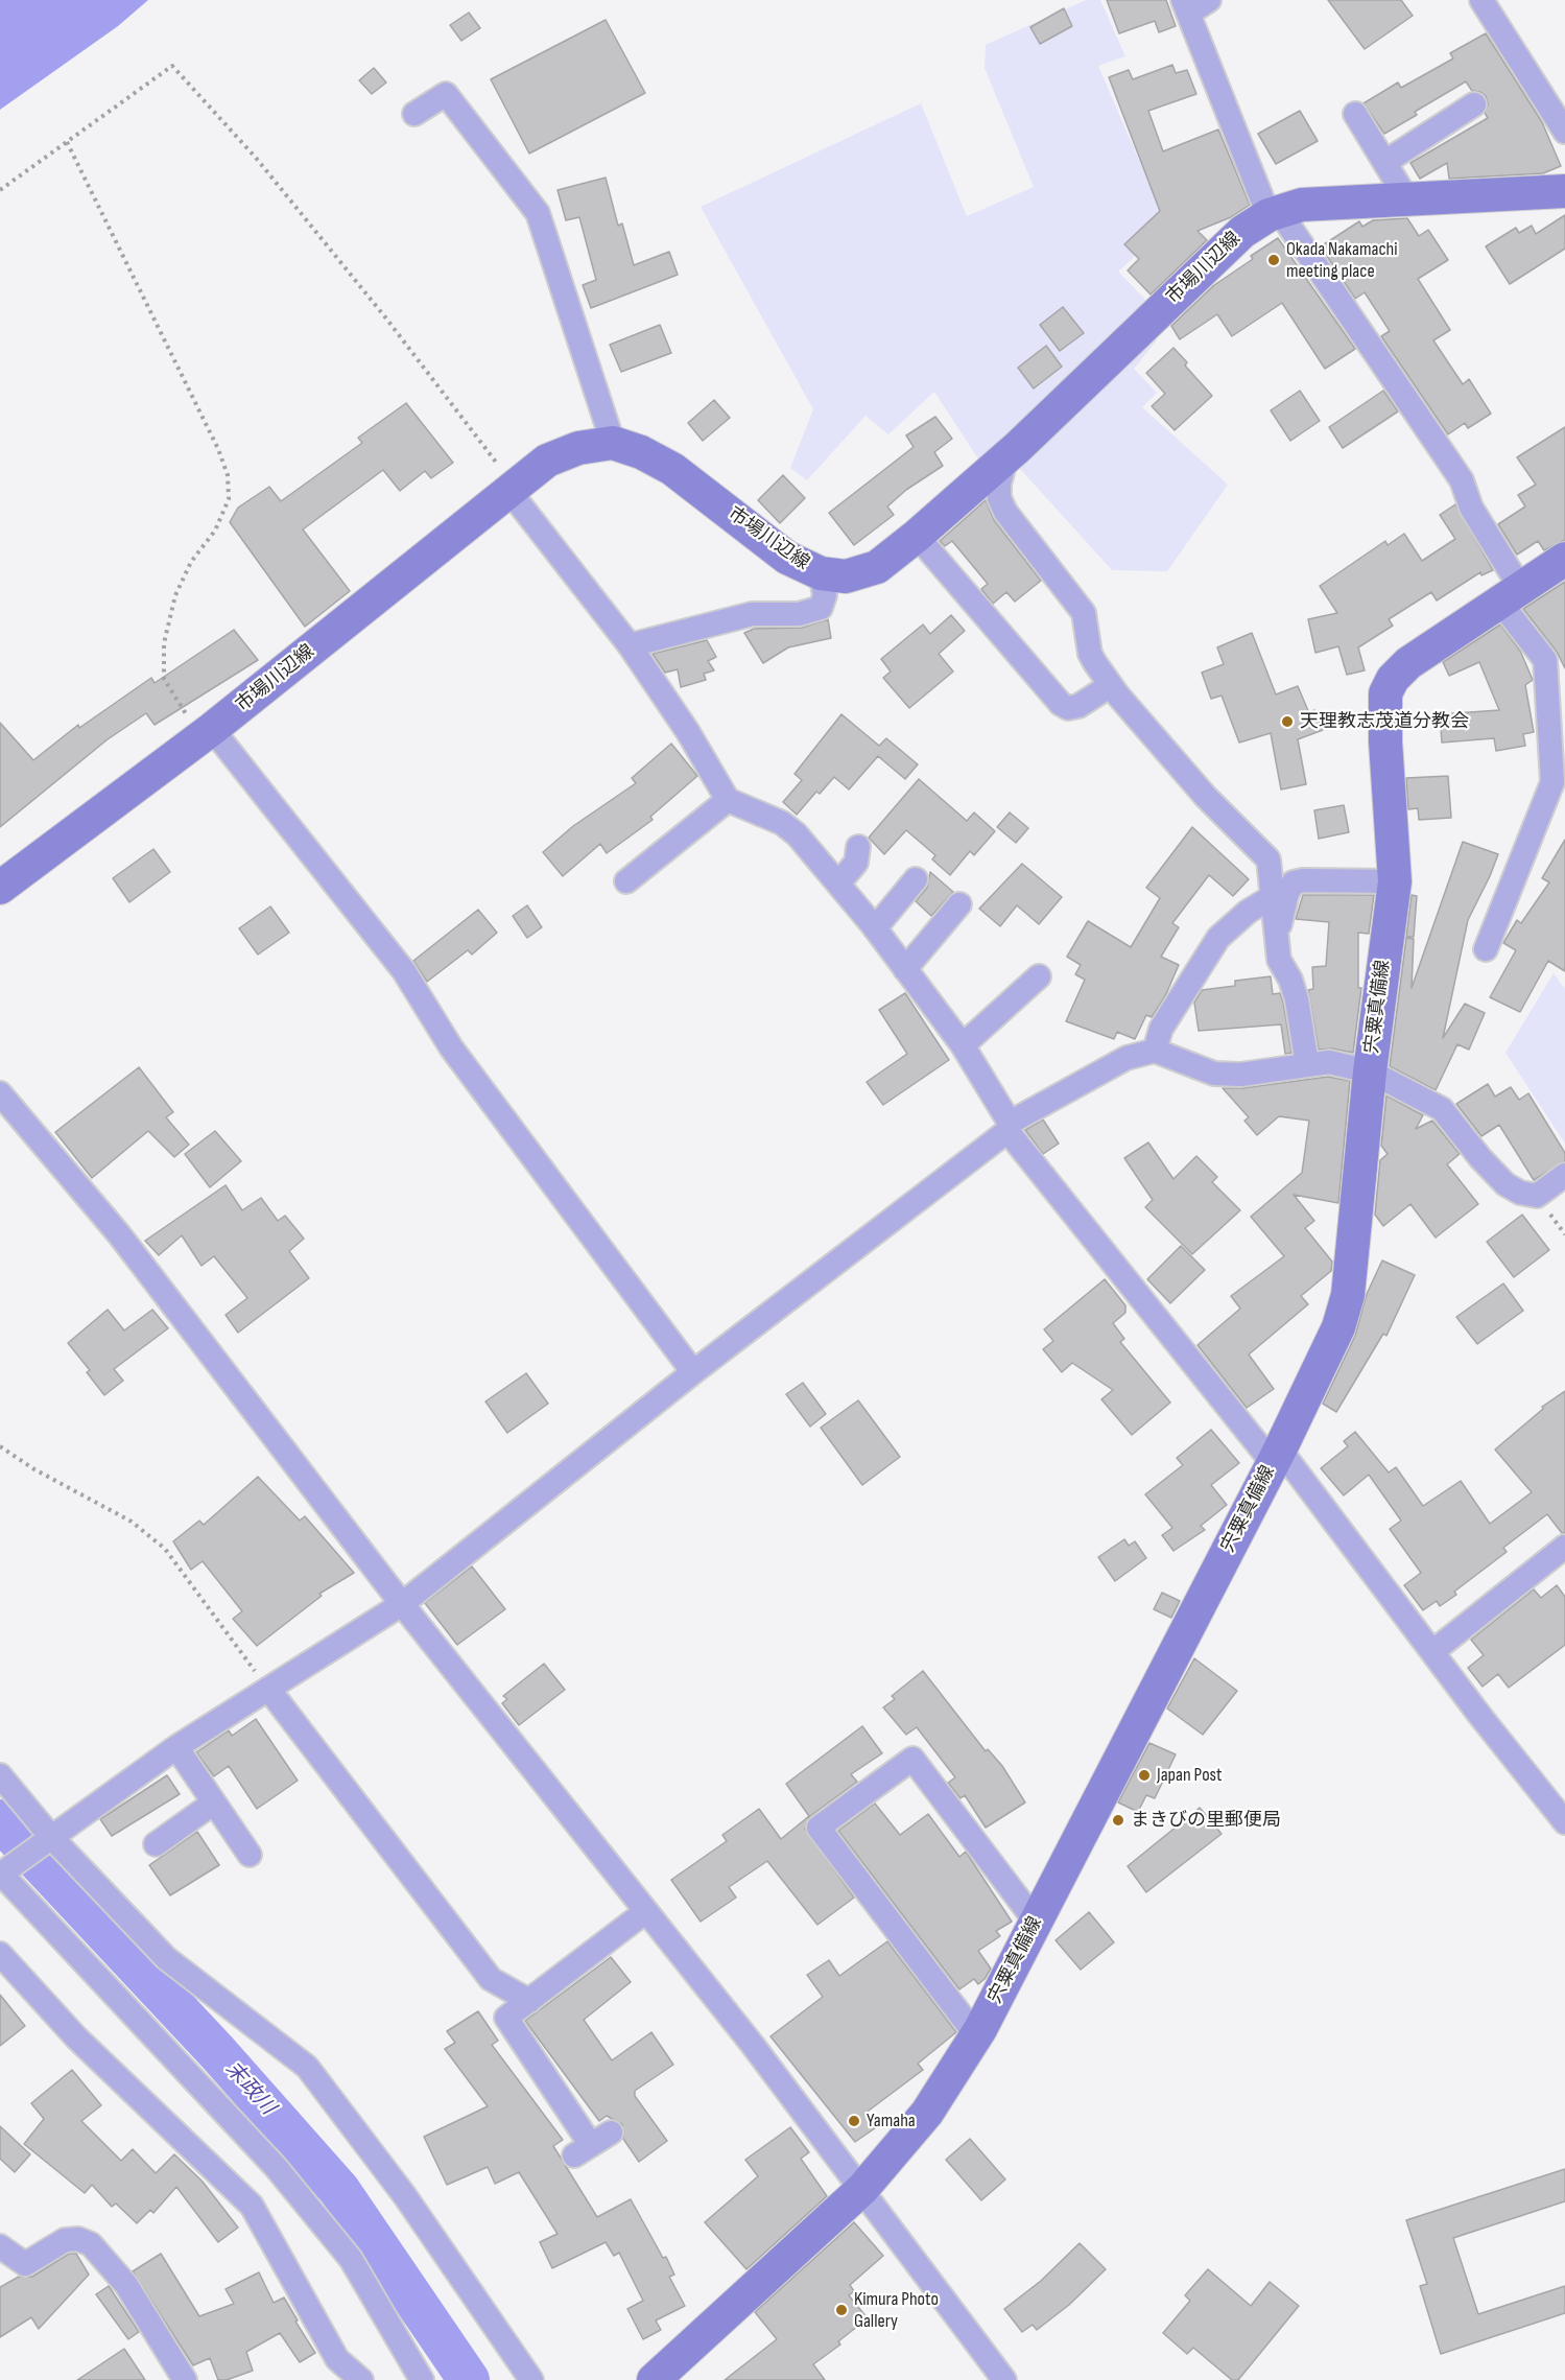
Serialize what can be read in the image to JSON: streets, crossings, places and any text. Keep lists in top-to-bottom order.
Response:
{
  "streets": {
    "main road": ["市場川辺線", "宍粟真備線"]
  },
  "water": ["末政川"],
  "places": [
    "Okada Nakamachi meeting place",
    "天理教志茂道分教会",
    "Japan Post",
    "まきびの里郵便局",
    "Yamaha",
    "Kimura Photo Gallery"
  ]
}
